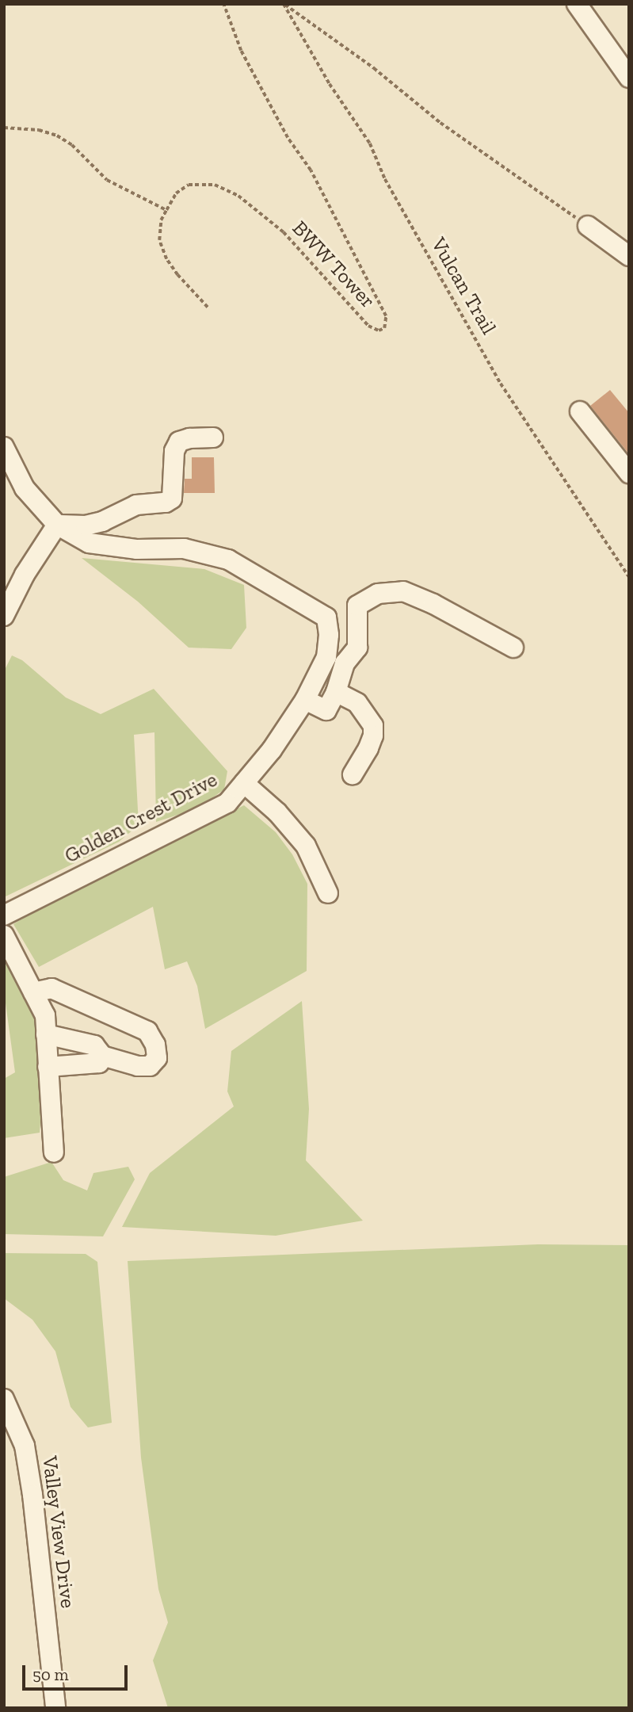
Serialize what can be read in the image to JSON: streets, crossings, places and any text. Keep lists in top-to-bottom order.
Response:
{
  "streets": {
    "street": ["Golden Crest Drive", "Valley View Drive"],
    "path": ["BWW Tower", "Vulcan Trail"]
  },
  "scale_bar": "50 m"
}
